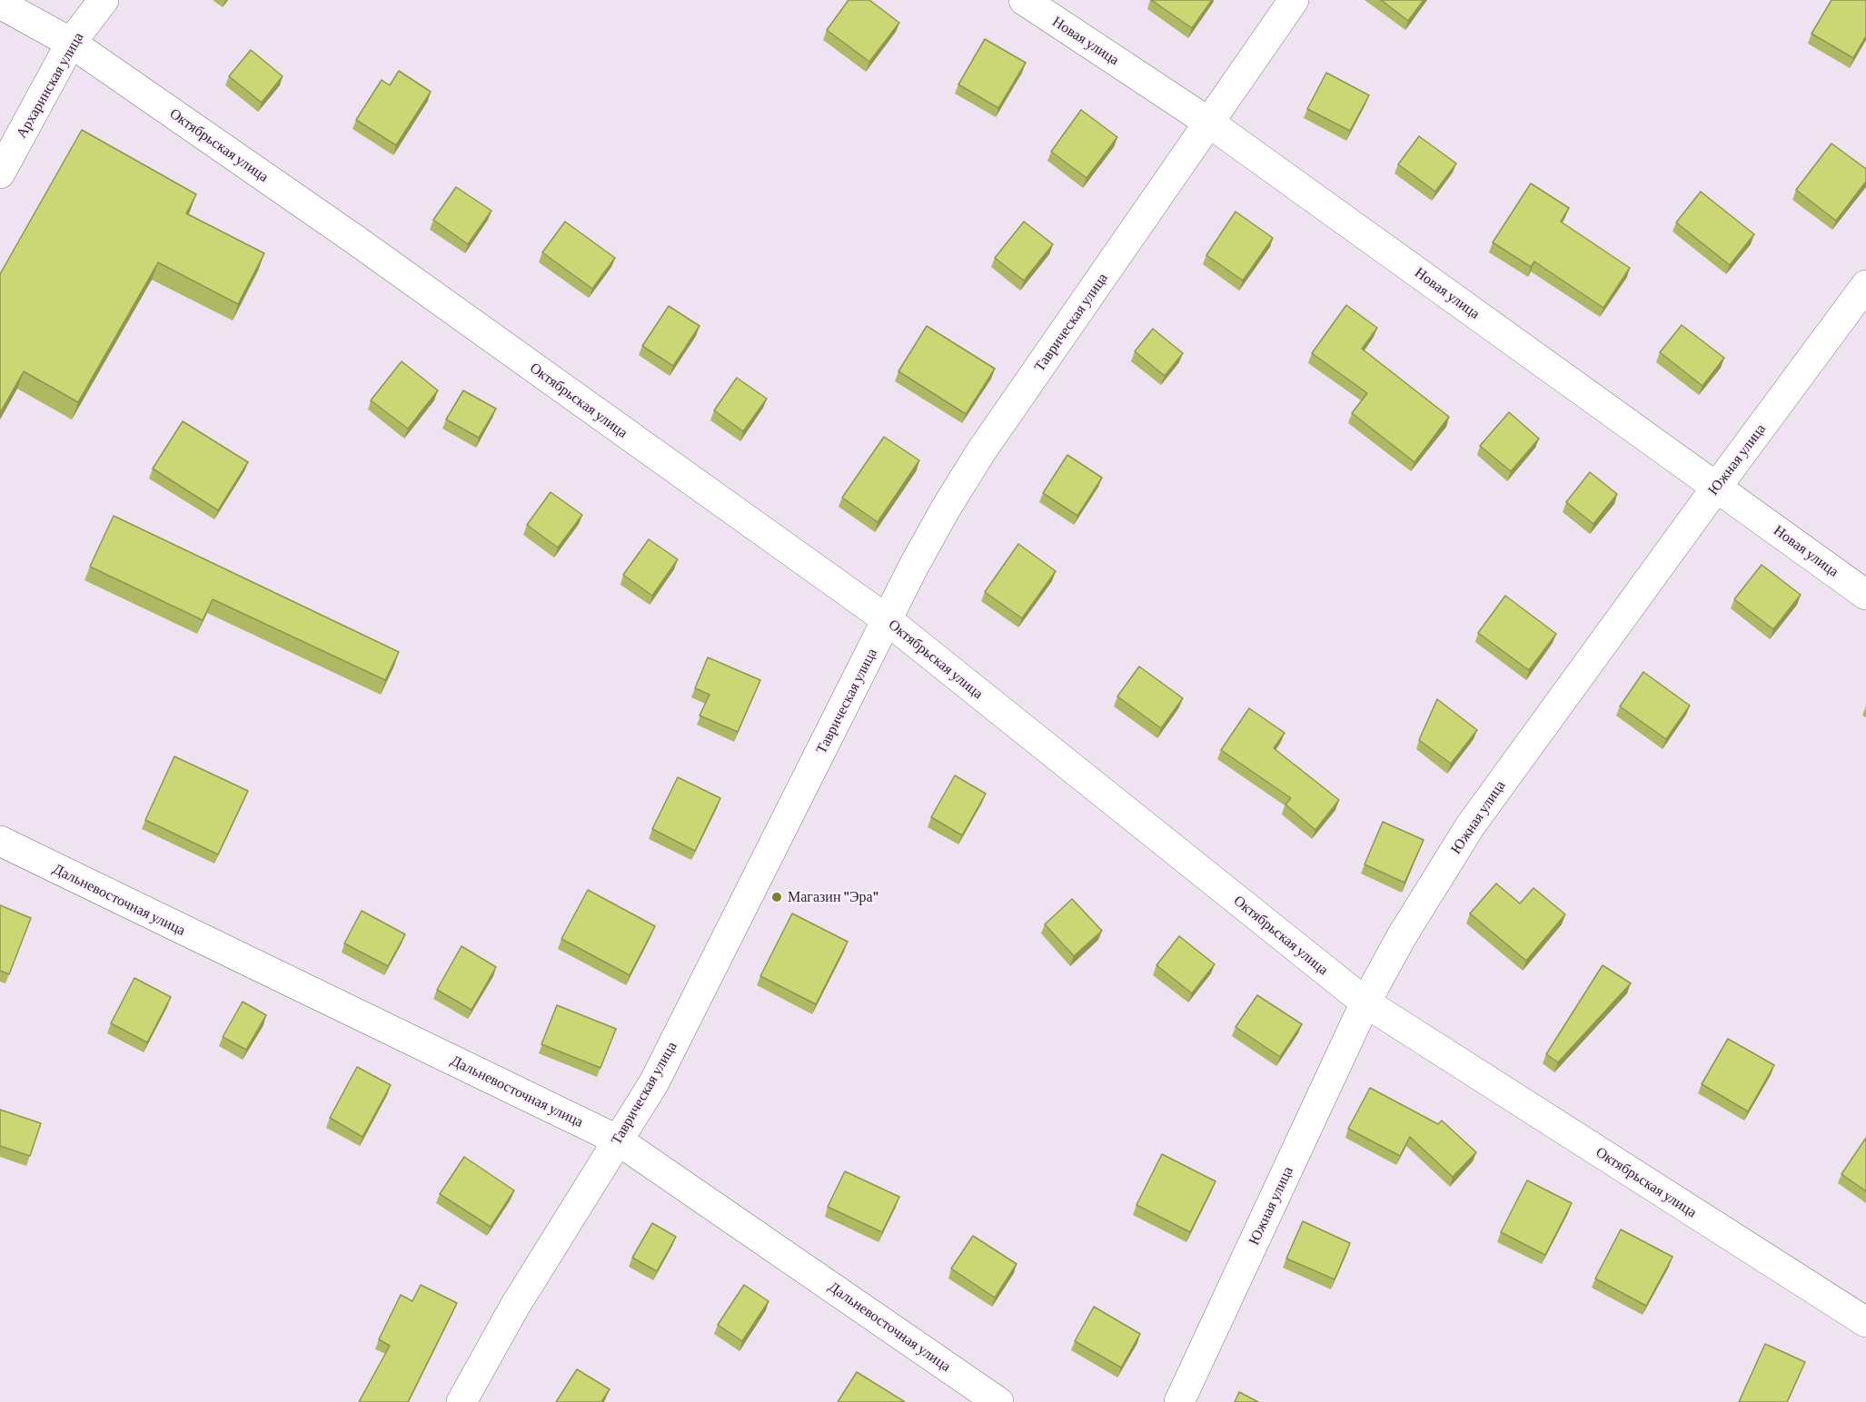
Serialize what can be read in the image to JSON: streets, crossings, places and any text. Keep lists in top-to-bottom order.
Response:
{
  "streets": {
    "street": [
      "Новая улица",
      "Архаринская улица",
      "Октябрьская улица",
      "Таврическая улица",
      "Южная улица",
      "Дальневосточная улица"
    ]
  },
  "crossings": [
    ["Новая улица", "Таврическая улица"],
    ["Новая улица", "Южная улица"],
    ["Архаринская улица", "Октябрьская улица"],
    ["Октябрьская улица", "Таврическая улица"],
    ["Октябрьская улица", "Южная улица"],
    ["Таврическая улица", "Дальневосточная улица"]
  ],
  "places": ["Магазин \"Эра\""]
}
